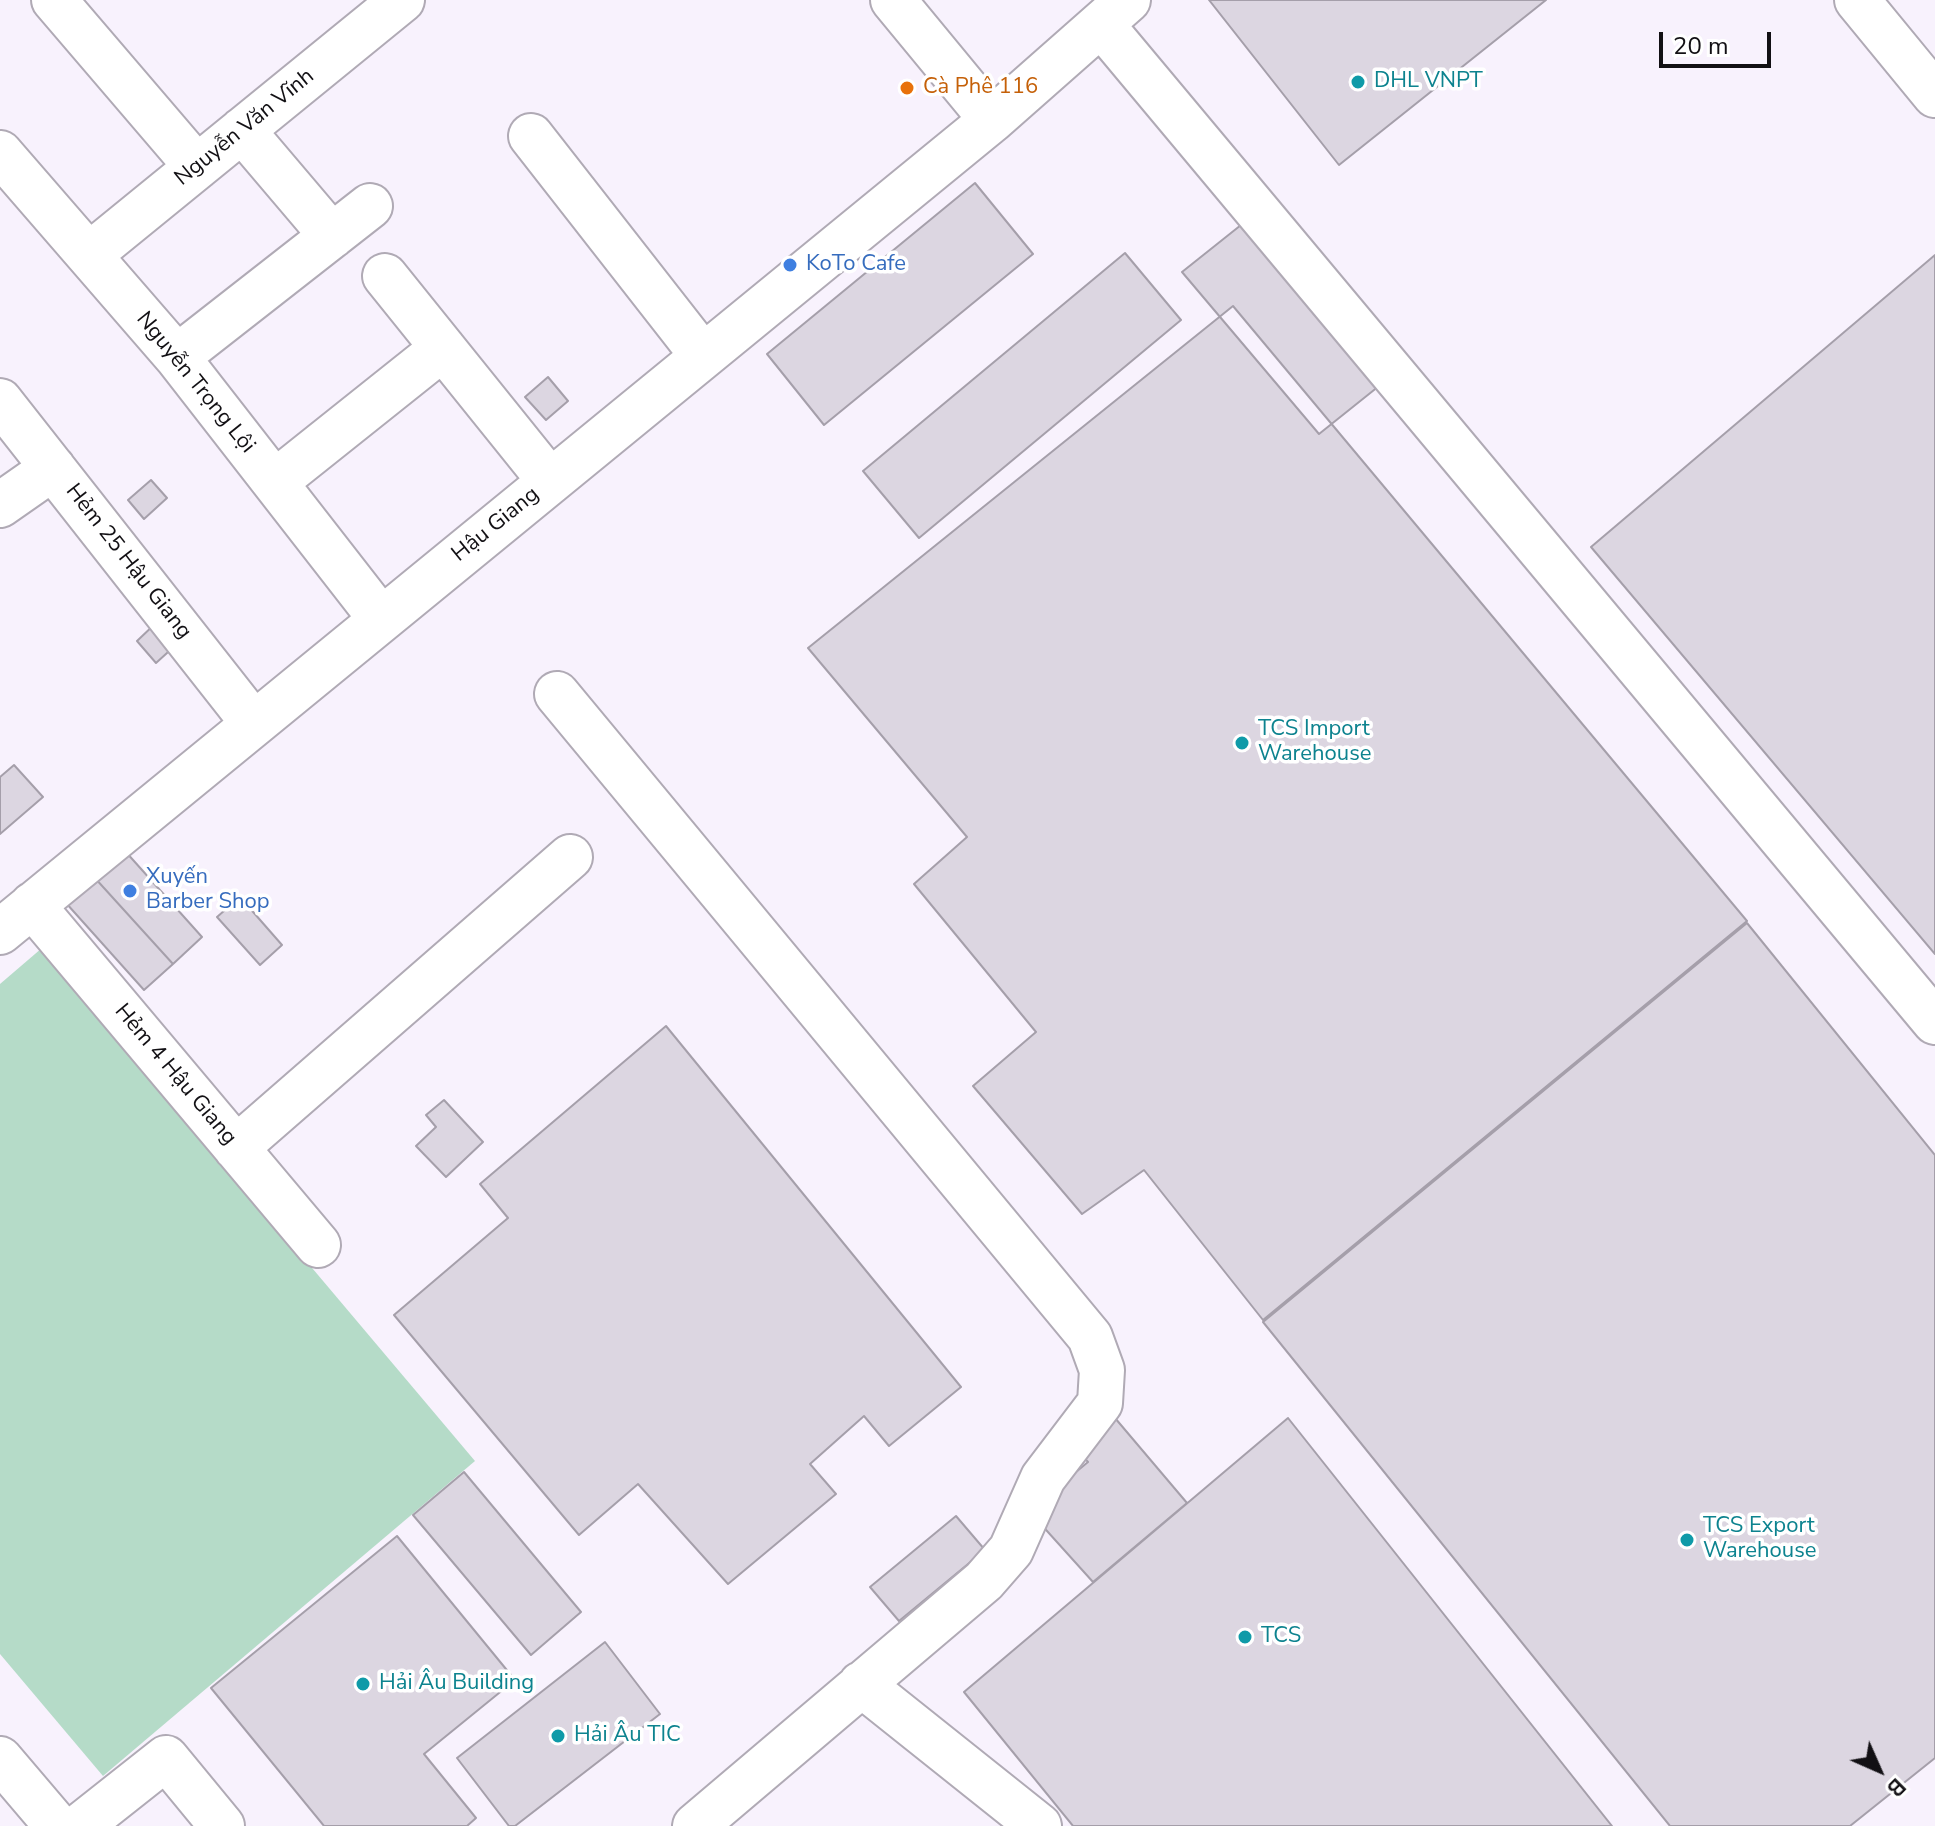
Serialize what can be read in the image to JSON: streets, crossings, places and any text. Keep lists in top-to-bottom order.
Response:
{
  "streets": {
    "street": [
      "Nguyễn Văn Vĩnh",
      "Nguyễn Trọng Lội",
      "Hậu Giang",
      "Hẻm 25 Hậu Giang",
      "Hẻm 4 Hậu Giang"
    ]
  },
  "crossings": [
    ["Nguyễn Văn Vĩnh", "Nguyễn Trọng Lội"],
    ["Nguyễn Trọng Lội", "Hậu Giang"],
    ["Hậu Giang", "Hẻm 25 Hậu Giang"],
    ["Hậu Giang", "Hẻm 4 Hậu Giang"]
  ],
  "places": [
    "DHL VNPT",
    "Cà Phê 116",
    "KoTo Cafe",
    "TCS Import Warehouse",
    "Xuyến Barber Shop",
    "TCS Export Warehouse",
    "TCS",
    "Hải Âu Building",
    "Hải Âu TIC"
  ],
  "scale_bar": "20 m",
  "north": "bottom right"
}
